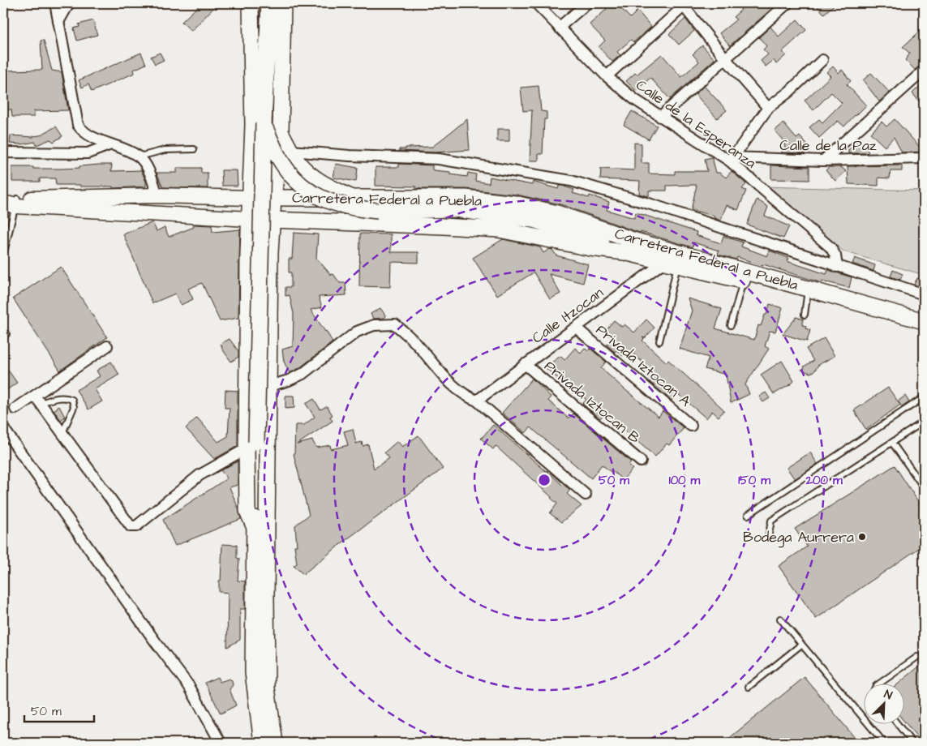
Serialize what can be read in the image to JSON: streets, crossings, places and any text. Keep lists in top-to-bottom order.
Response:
{
  "streets": {
    "main road": ["Carretera Federal a Puebla"],
    "street": [
      "Calle de la Esperanza",
      "Calle de la Paz",
      "Calle Itzocan",
      "Privada Iztocan A",
      "Privada Iztocan B"
    ]
  },
  "crossings": [
    ["Calle de la Esperanza", "Calle de la Paz"],
    ["Carretera Federal a Puebla", "Calle Itzocan"],
    ["Calle Itzocan", "Privada Iztocan A"],
    ["Calle Itzocan", "Privada Iztocan B"]
  ],
  "places": ["Bodega Aurrera"],
  "scale_bar": "50 m",
  "north": "top right",
  "rings": [
    "50 m",
    "100 m",
    "150 m",
    "200 m"
  ]
}
